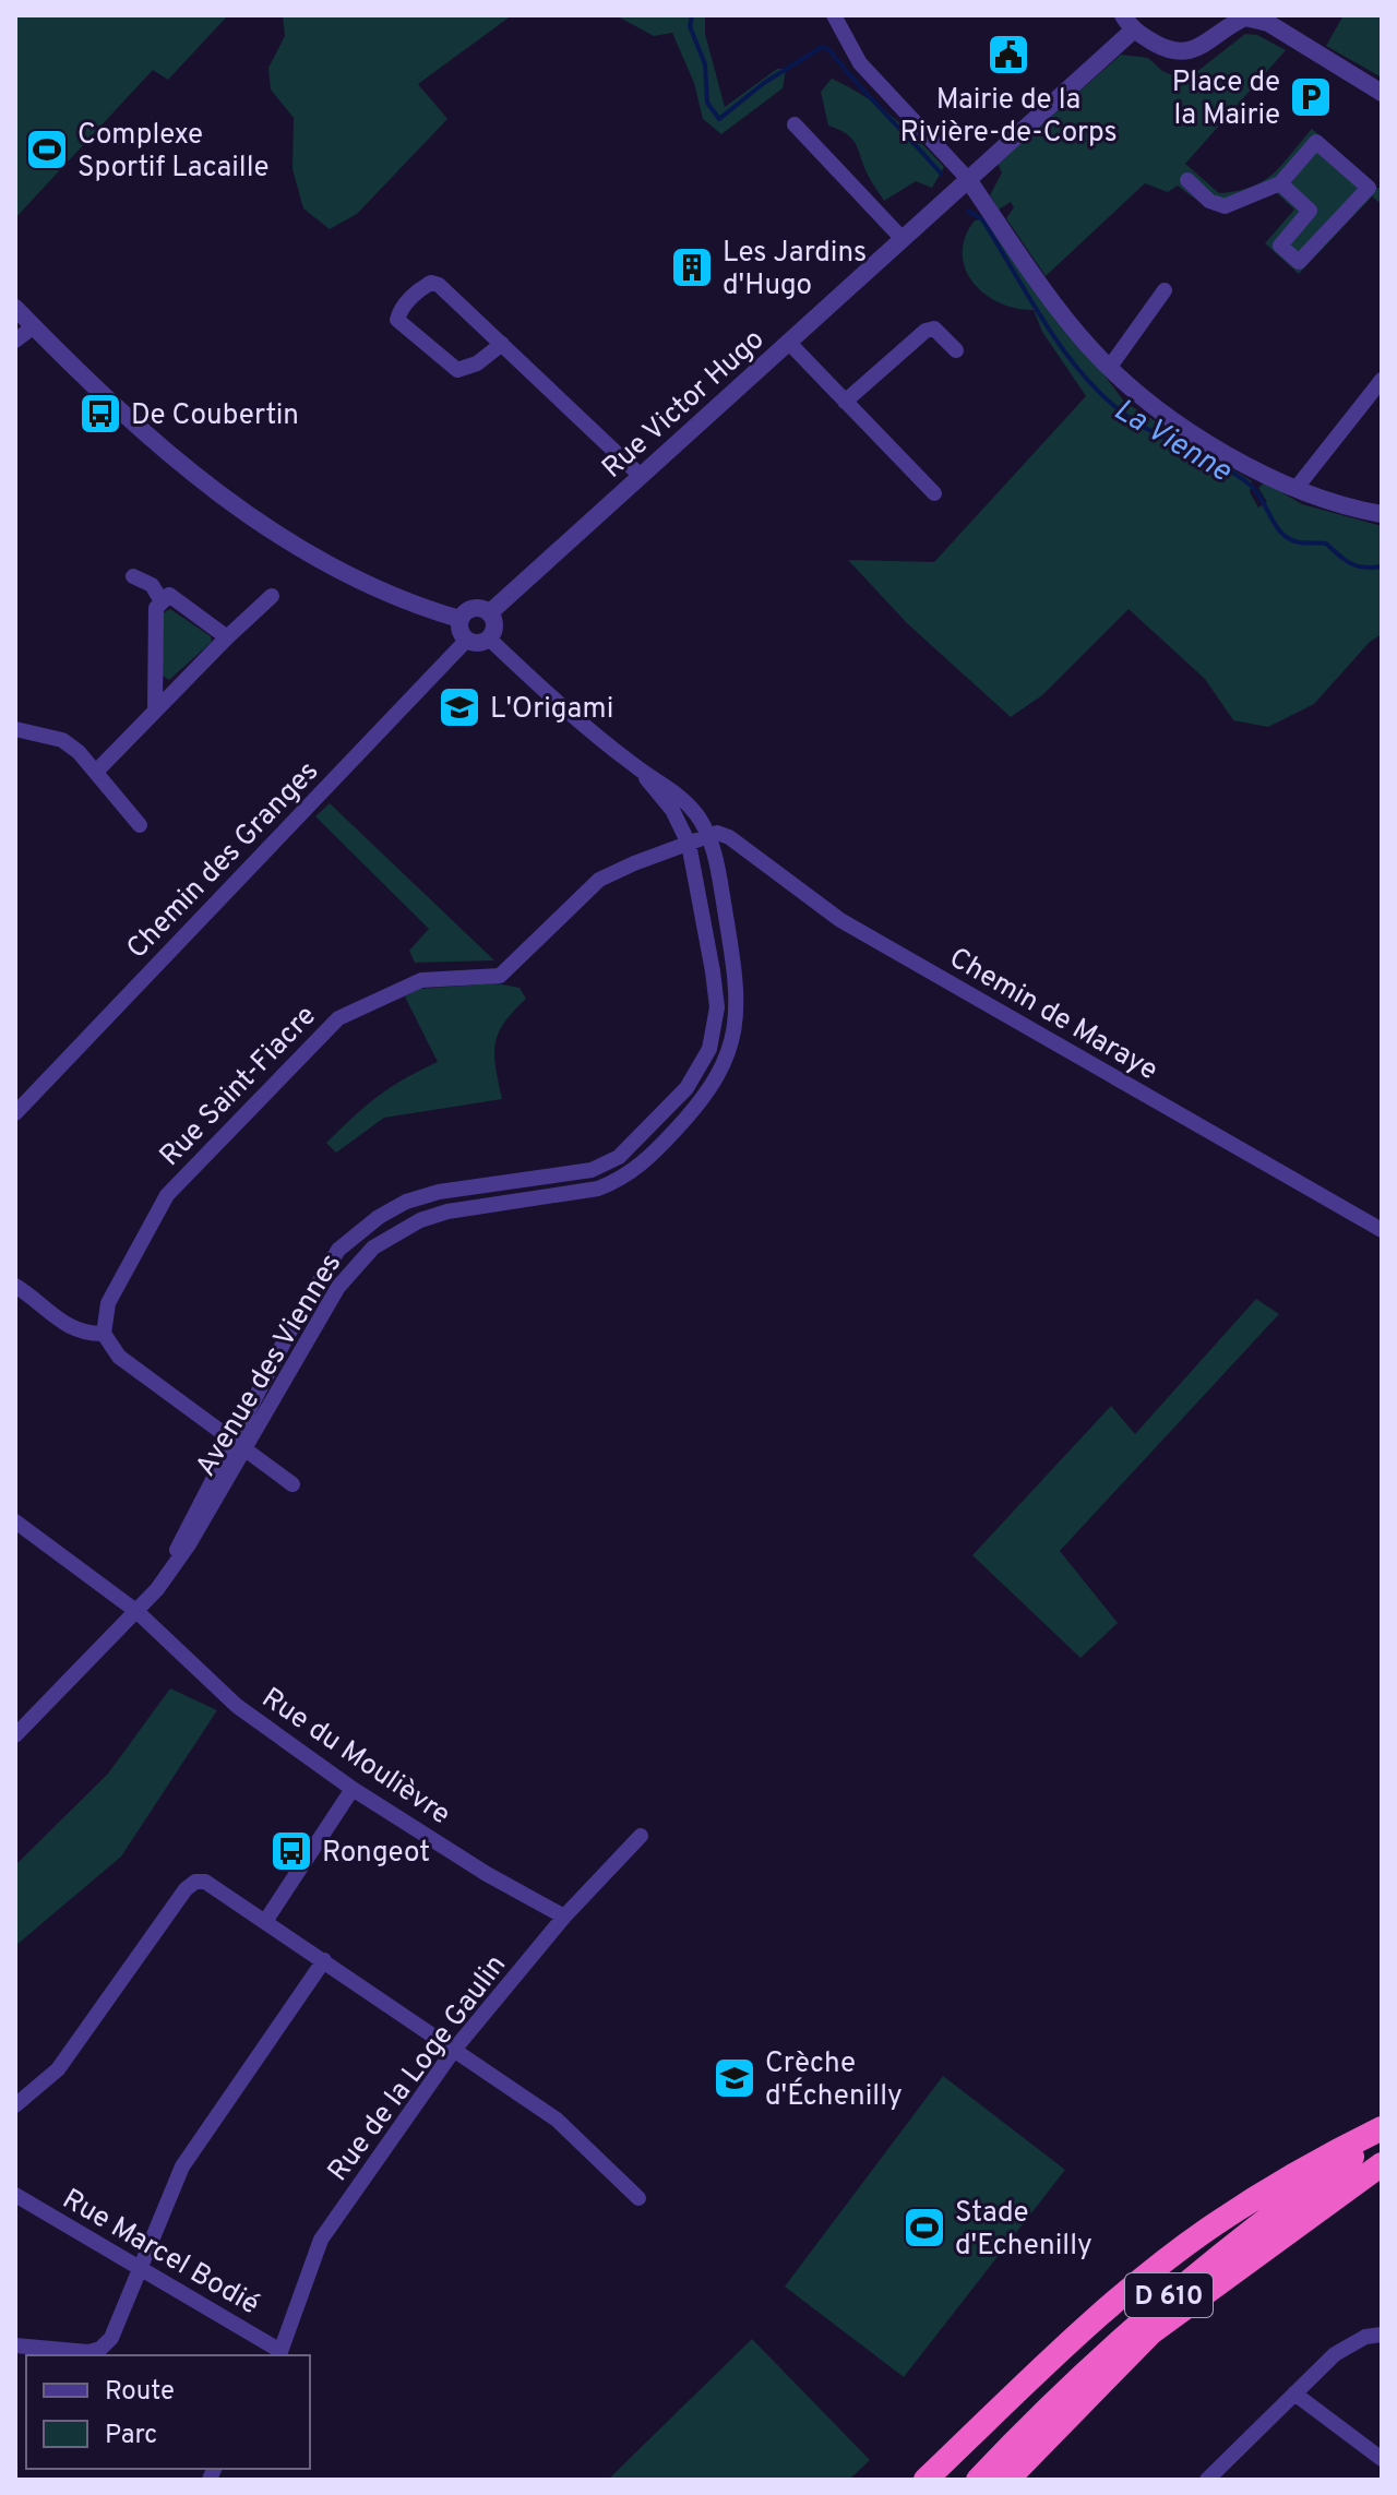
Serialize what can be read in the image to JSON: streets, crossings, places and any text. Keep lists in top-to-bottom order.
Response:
{
  "streets": {
    "highway": ["D 610"],
    "street": [
      "Rue Victor Hugo",
      "Chemin des Granges",
      "Chemin de Maraye",
      "Rue Saint-Fiacre",
      "Avenue des Viennes",
      "Rue du Moulièvre",
      "Rue de la Loge Gaulin",
      "Rue Marcel Bodié"
    ]
  },
  "crossings": [
    ["Rue Victor Hugo", "Chemin des Granges"],
    ["Rue Victor Hugo", "Avenue des Viennes"],
    ["Chemin des Granges", "Avenue des Viennes"],
    ["Chemin de Maraye", "Rue Saint-Fiacre"],
    ["Chemin de Maraye", "Avenue des Viennes"],
    ["Rue Saint-Fiacre", "Avenue des Viennes"],
    ["Avenue des Viennes", "Rue du Moulièvre"],
    ["Rue du Moulièvre", "Rue de la Loge Gaulin"],
    ["Rue de la Loge Gaulin", "Rue Marcel Bodié"]
  ],
  "water": ["La Vienne"],
  "places": {
    "public building": ["Mairie de la Rivière-de-Corps"],
    "parking": ["Place de la Mairie"],
    "sports": ["Complexe Sportif Lacaille", "Stade d'Echenilly"],
    "building": ["Les Jardins d'Hugo"],
    "bus stop": ["De Coubertin", "Rongeot"],
    "school or university": ["L'Origami", "Crèche d'Échenilly"]
  },
  "legend": ["Route", "Parc"]
}
